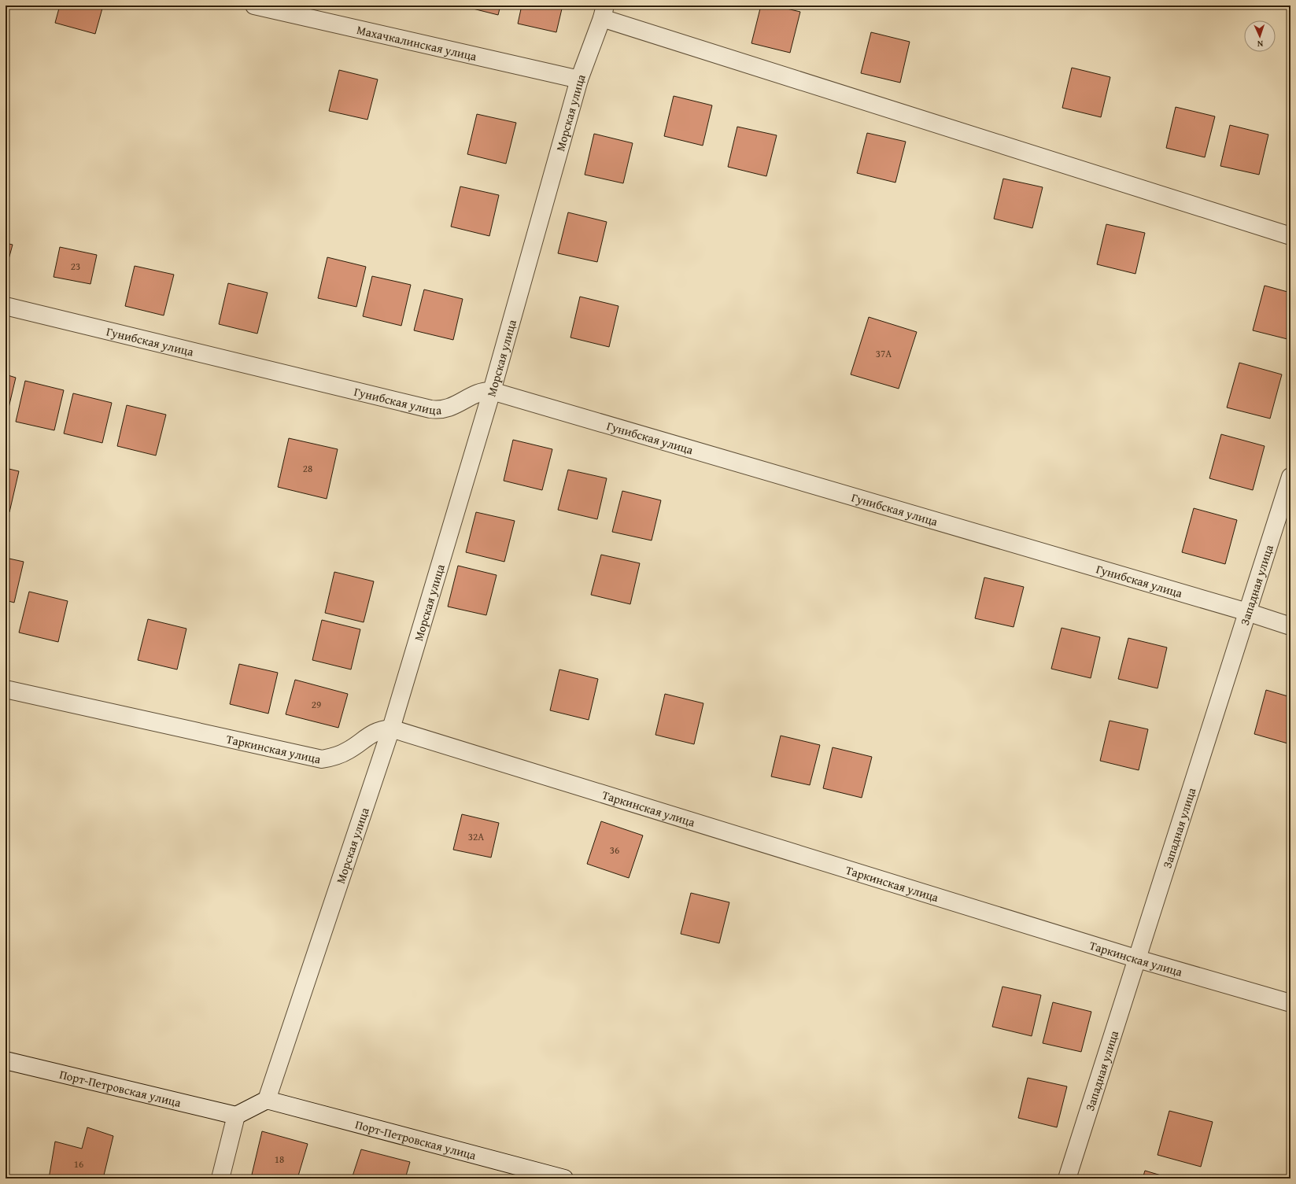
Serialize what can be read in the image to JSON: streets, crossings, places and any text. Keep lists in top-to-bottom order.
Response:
{
  "streets": {
    "street": [
      "Махачкалинская улица",
      "Морская улица",
      "Гунибская улица",
      "Западная улица",
      "Таркинская улица",
      "Порт-Петровская улица"
    ]
  },
  "crossings": [
    ["Махачкалинская улица", "Морская улица"],
    ["Морская улица", "Гунибская улица"],
    ["Морская улица", "Таркинская улица"],
    ["Морская улица", "Порт-Петровская улица"],
    ["Гунибская улица", "Западная улица"],
    ["Западная улица", "Таркинская улица"]
  ],
  "house_numbers": [
    "23",
    "37А",
    "28",
    "29",
    "32А",
    "36",
    "18",
    "16"
  ],
  "north": "bottom"
}
